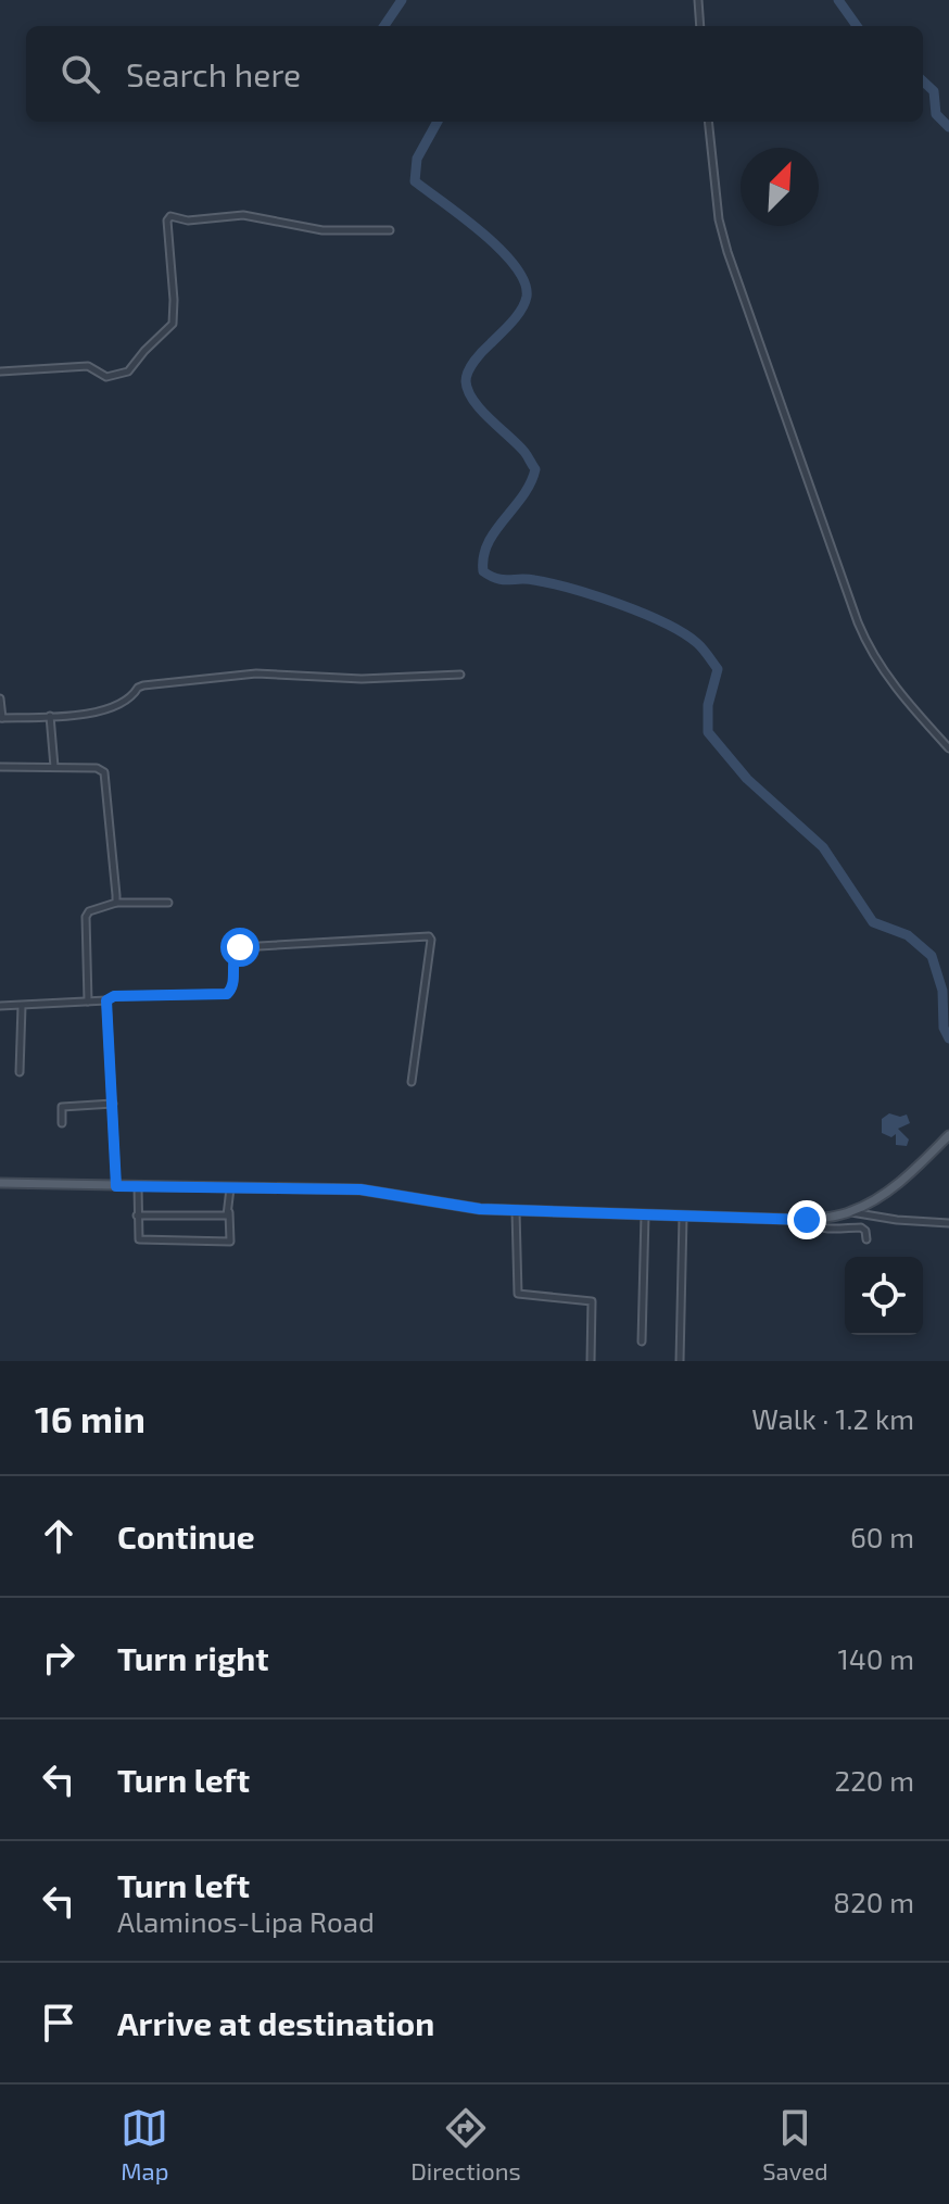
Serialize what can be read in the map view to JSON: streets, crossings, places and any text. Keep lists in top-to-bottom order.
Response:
{
  "north": "top right",
  "page": {
    "search": "Search here",
    "heading": ["16 min", "Walk · 1.2 km"],
    "list": [
      ["Continue", "60 m"],
      ["Turn right", "140 m"],
      ["Turn left", "220 m"],
      ["Turn left", "Alaminos-Lipa Road", "820 m"],
      "Arrive at destination"
    ],
    "nav": ["Map", "Directions", "Saved"]
  }
}
